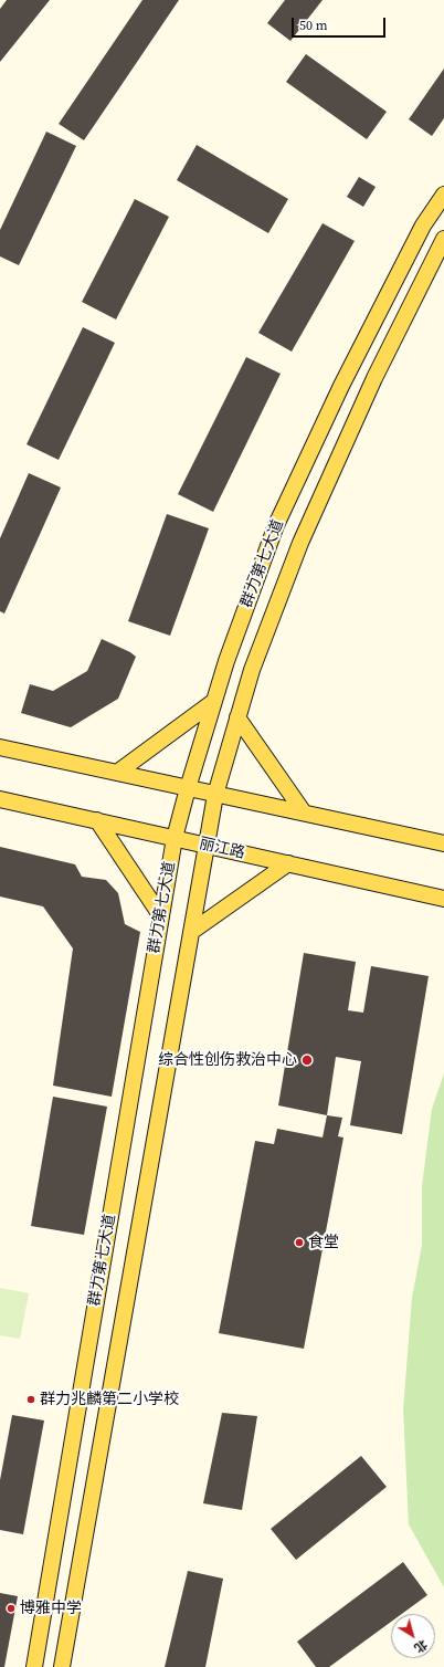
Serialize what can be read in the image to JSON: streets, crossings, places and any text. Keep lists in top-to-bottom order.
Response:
{
  "streets": {
    "main road": ["群力第七大道", "丽江路"]
  },
  "crossings": [
    ["群力第七大道", "丽江路"]
  ],
  "places": [
    "综合性创伤救治中心",
    "食堂",
    "群力兆麟第二小学校",
    "博雅中学"
  ],
  "scale_bar": "50 m",
  "north": "bottom right"
}
